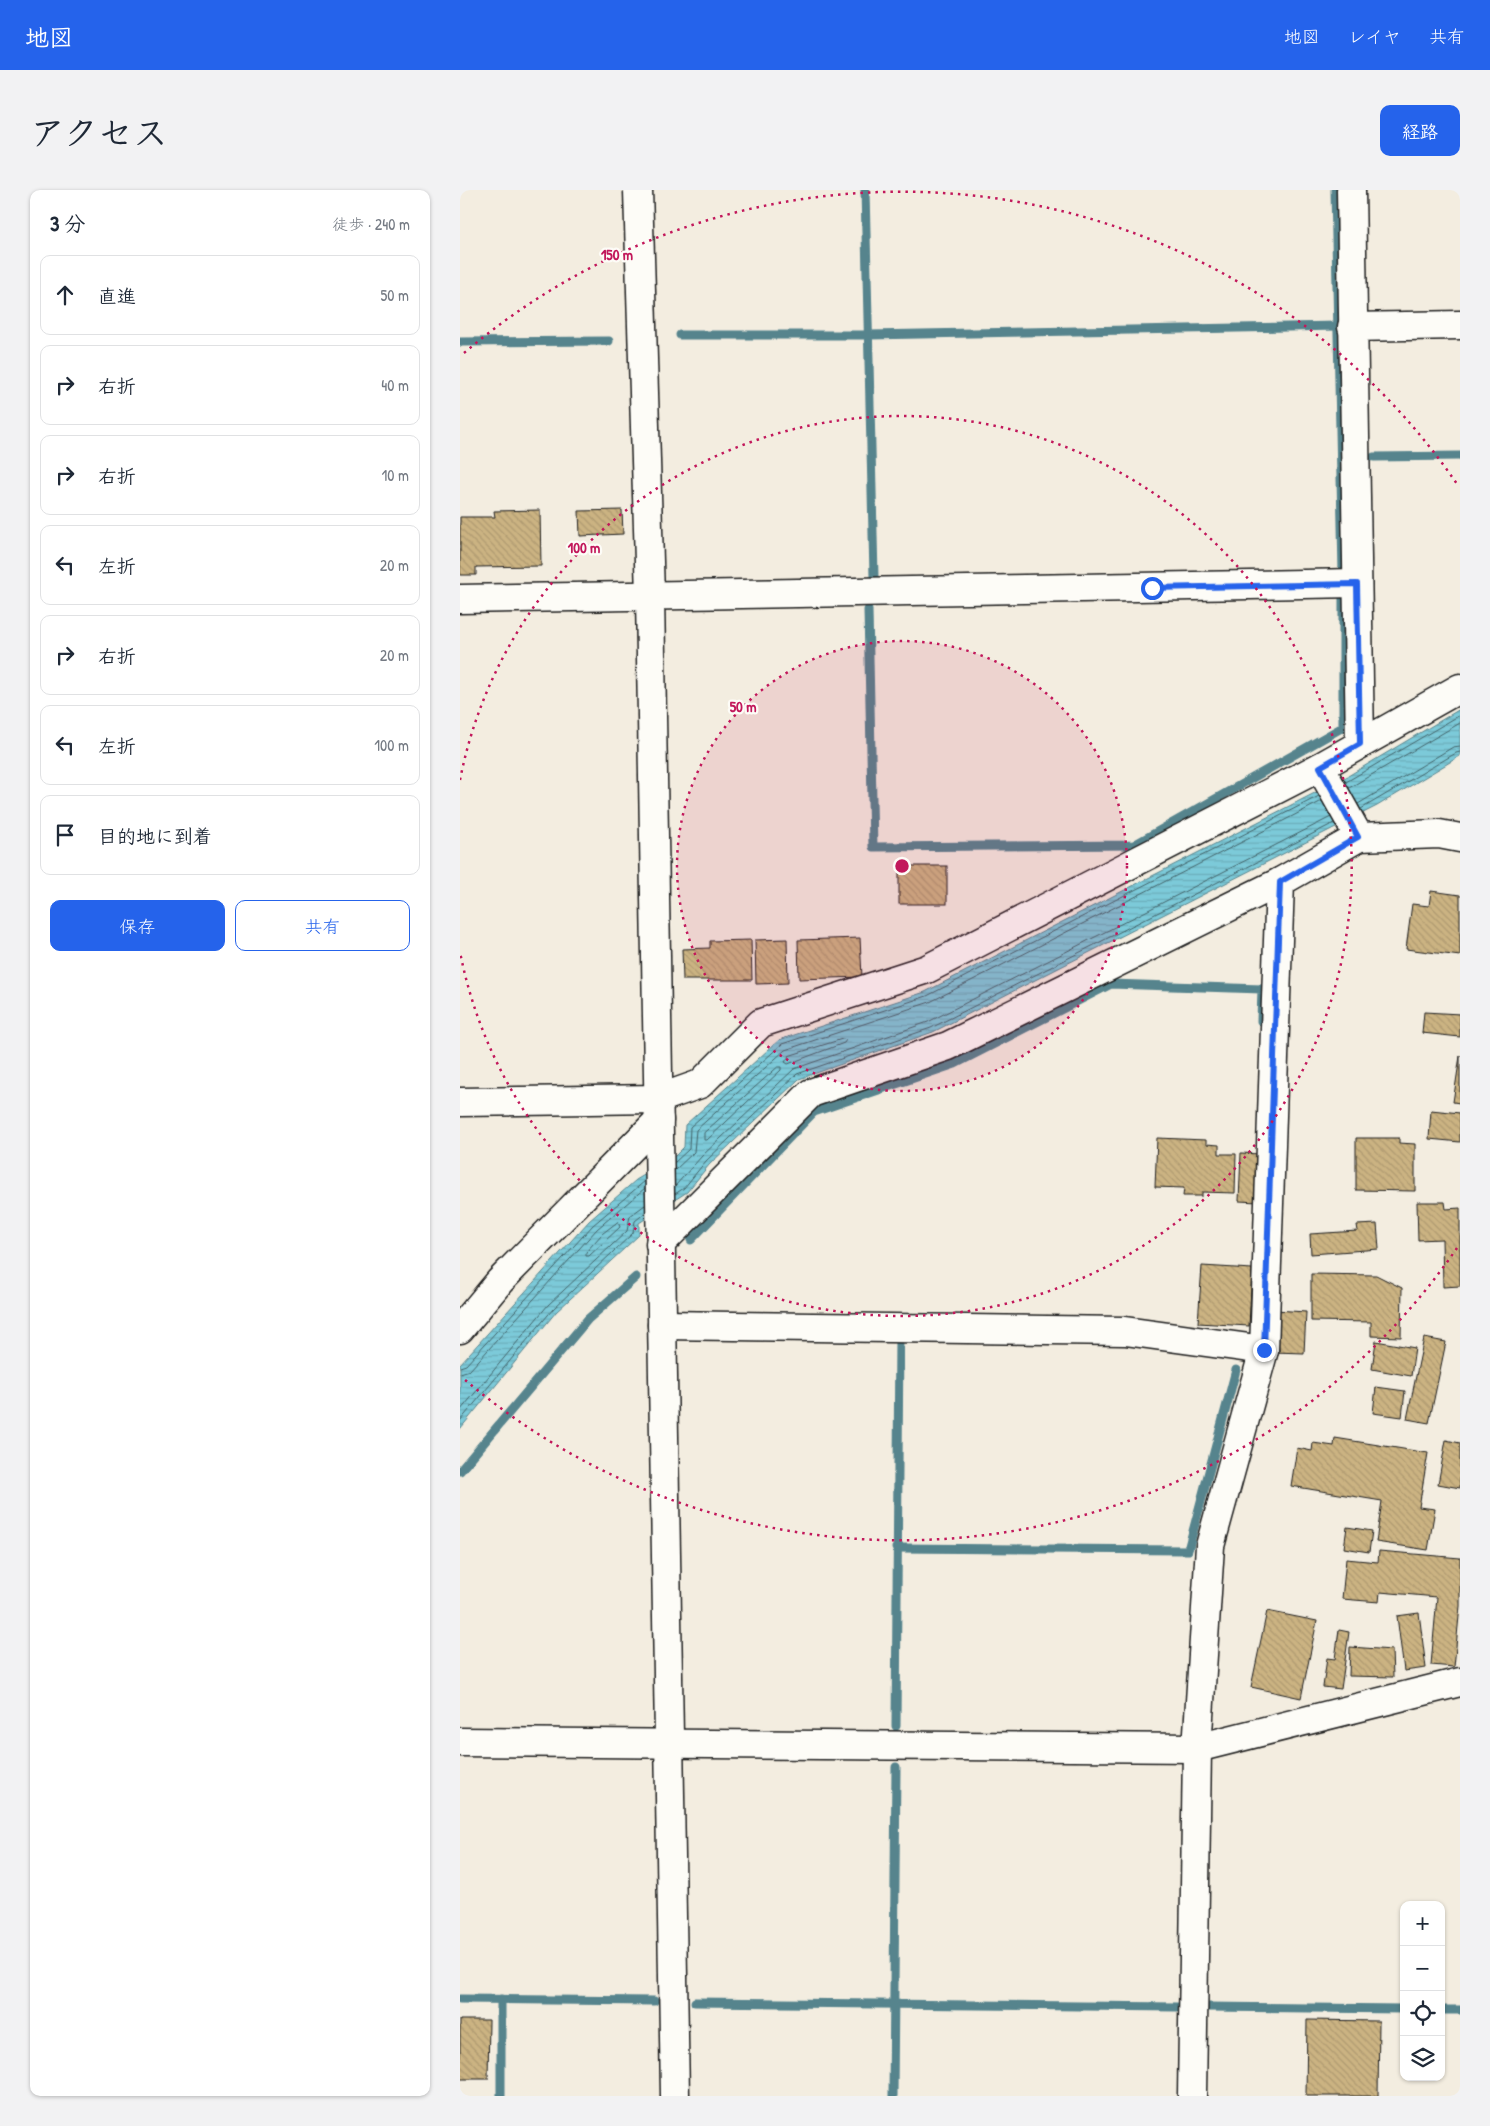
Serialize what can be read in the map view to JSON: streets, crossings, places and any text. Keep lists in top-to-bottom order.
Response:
{
  "page": {
    "header": "地図",
    "nav": ["地図", "レイヤ", "共有"],
    "title": "アクセス",
    "buttons": [
      "経路",
      ["保存", "共有"]
    ],
    "heading": ["3 分", "徒歩 · 240 m"],
    "list": [
      ["直進", "50 m"],
      ["右折", "40 m"],
      ["右折", "10 m"],
      ["左折", "20 m"],
      ["右折", "20 m"],
      ["左折", "100 m"],
      "目的地に到着"
    ],
    "map_buttons": ["+", "−"]
  },
  "rings": ["150 m", "100 m", "50 m"]
}
